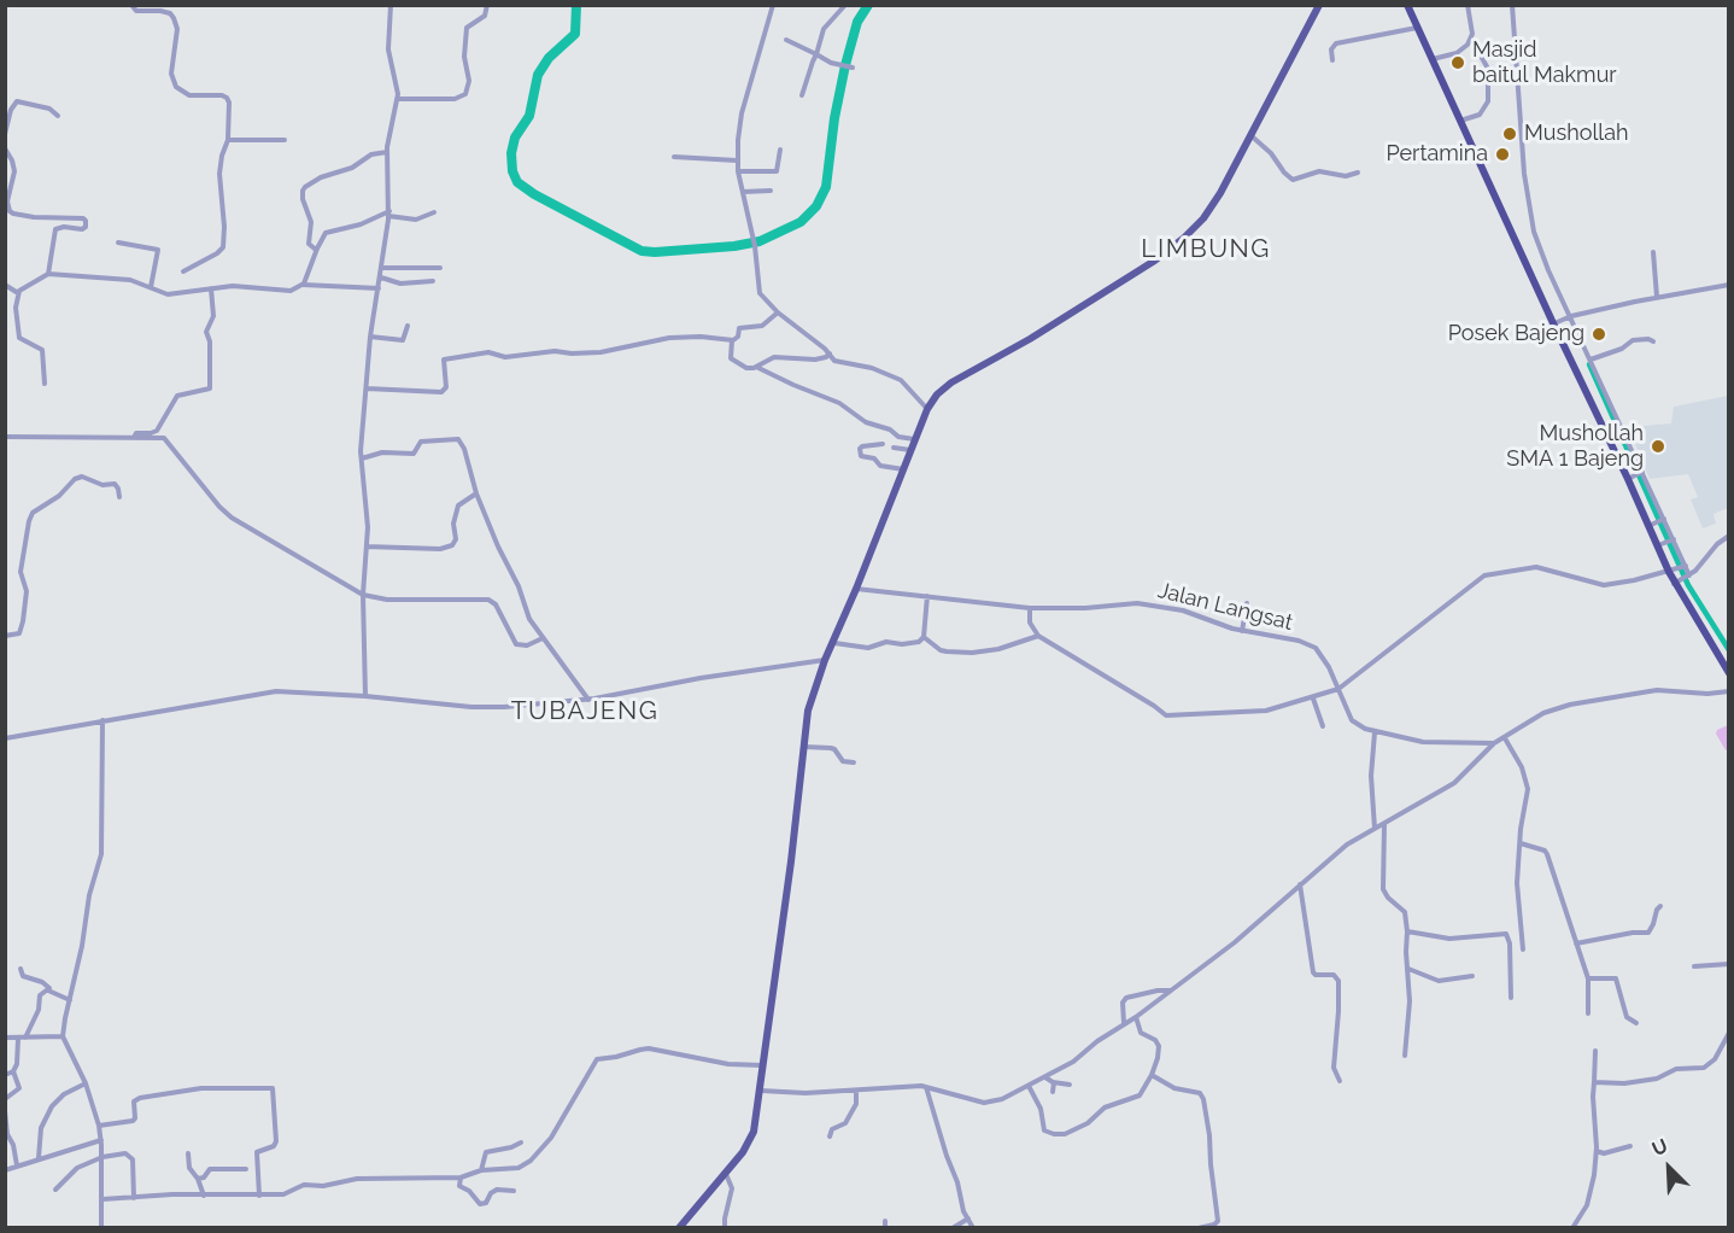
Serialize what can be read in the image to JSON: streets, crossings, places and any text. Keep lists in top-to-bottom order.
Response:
{
  "streets": {
    "street": ["Jalan Langsat"]
  },
  "districts": ["LIMBUNG", "TUBAJENG"],
  "places": [
    "Masjid baitul Makmur",
    "Mushollah",
    "Pertamina",
    "Posek Bajeng",
    "Mushollah SMA 1 Bajeng"
  ],
  "north": "top left"
}
